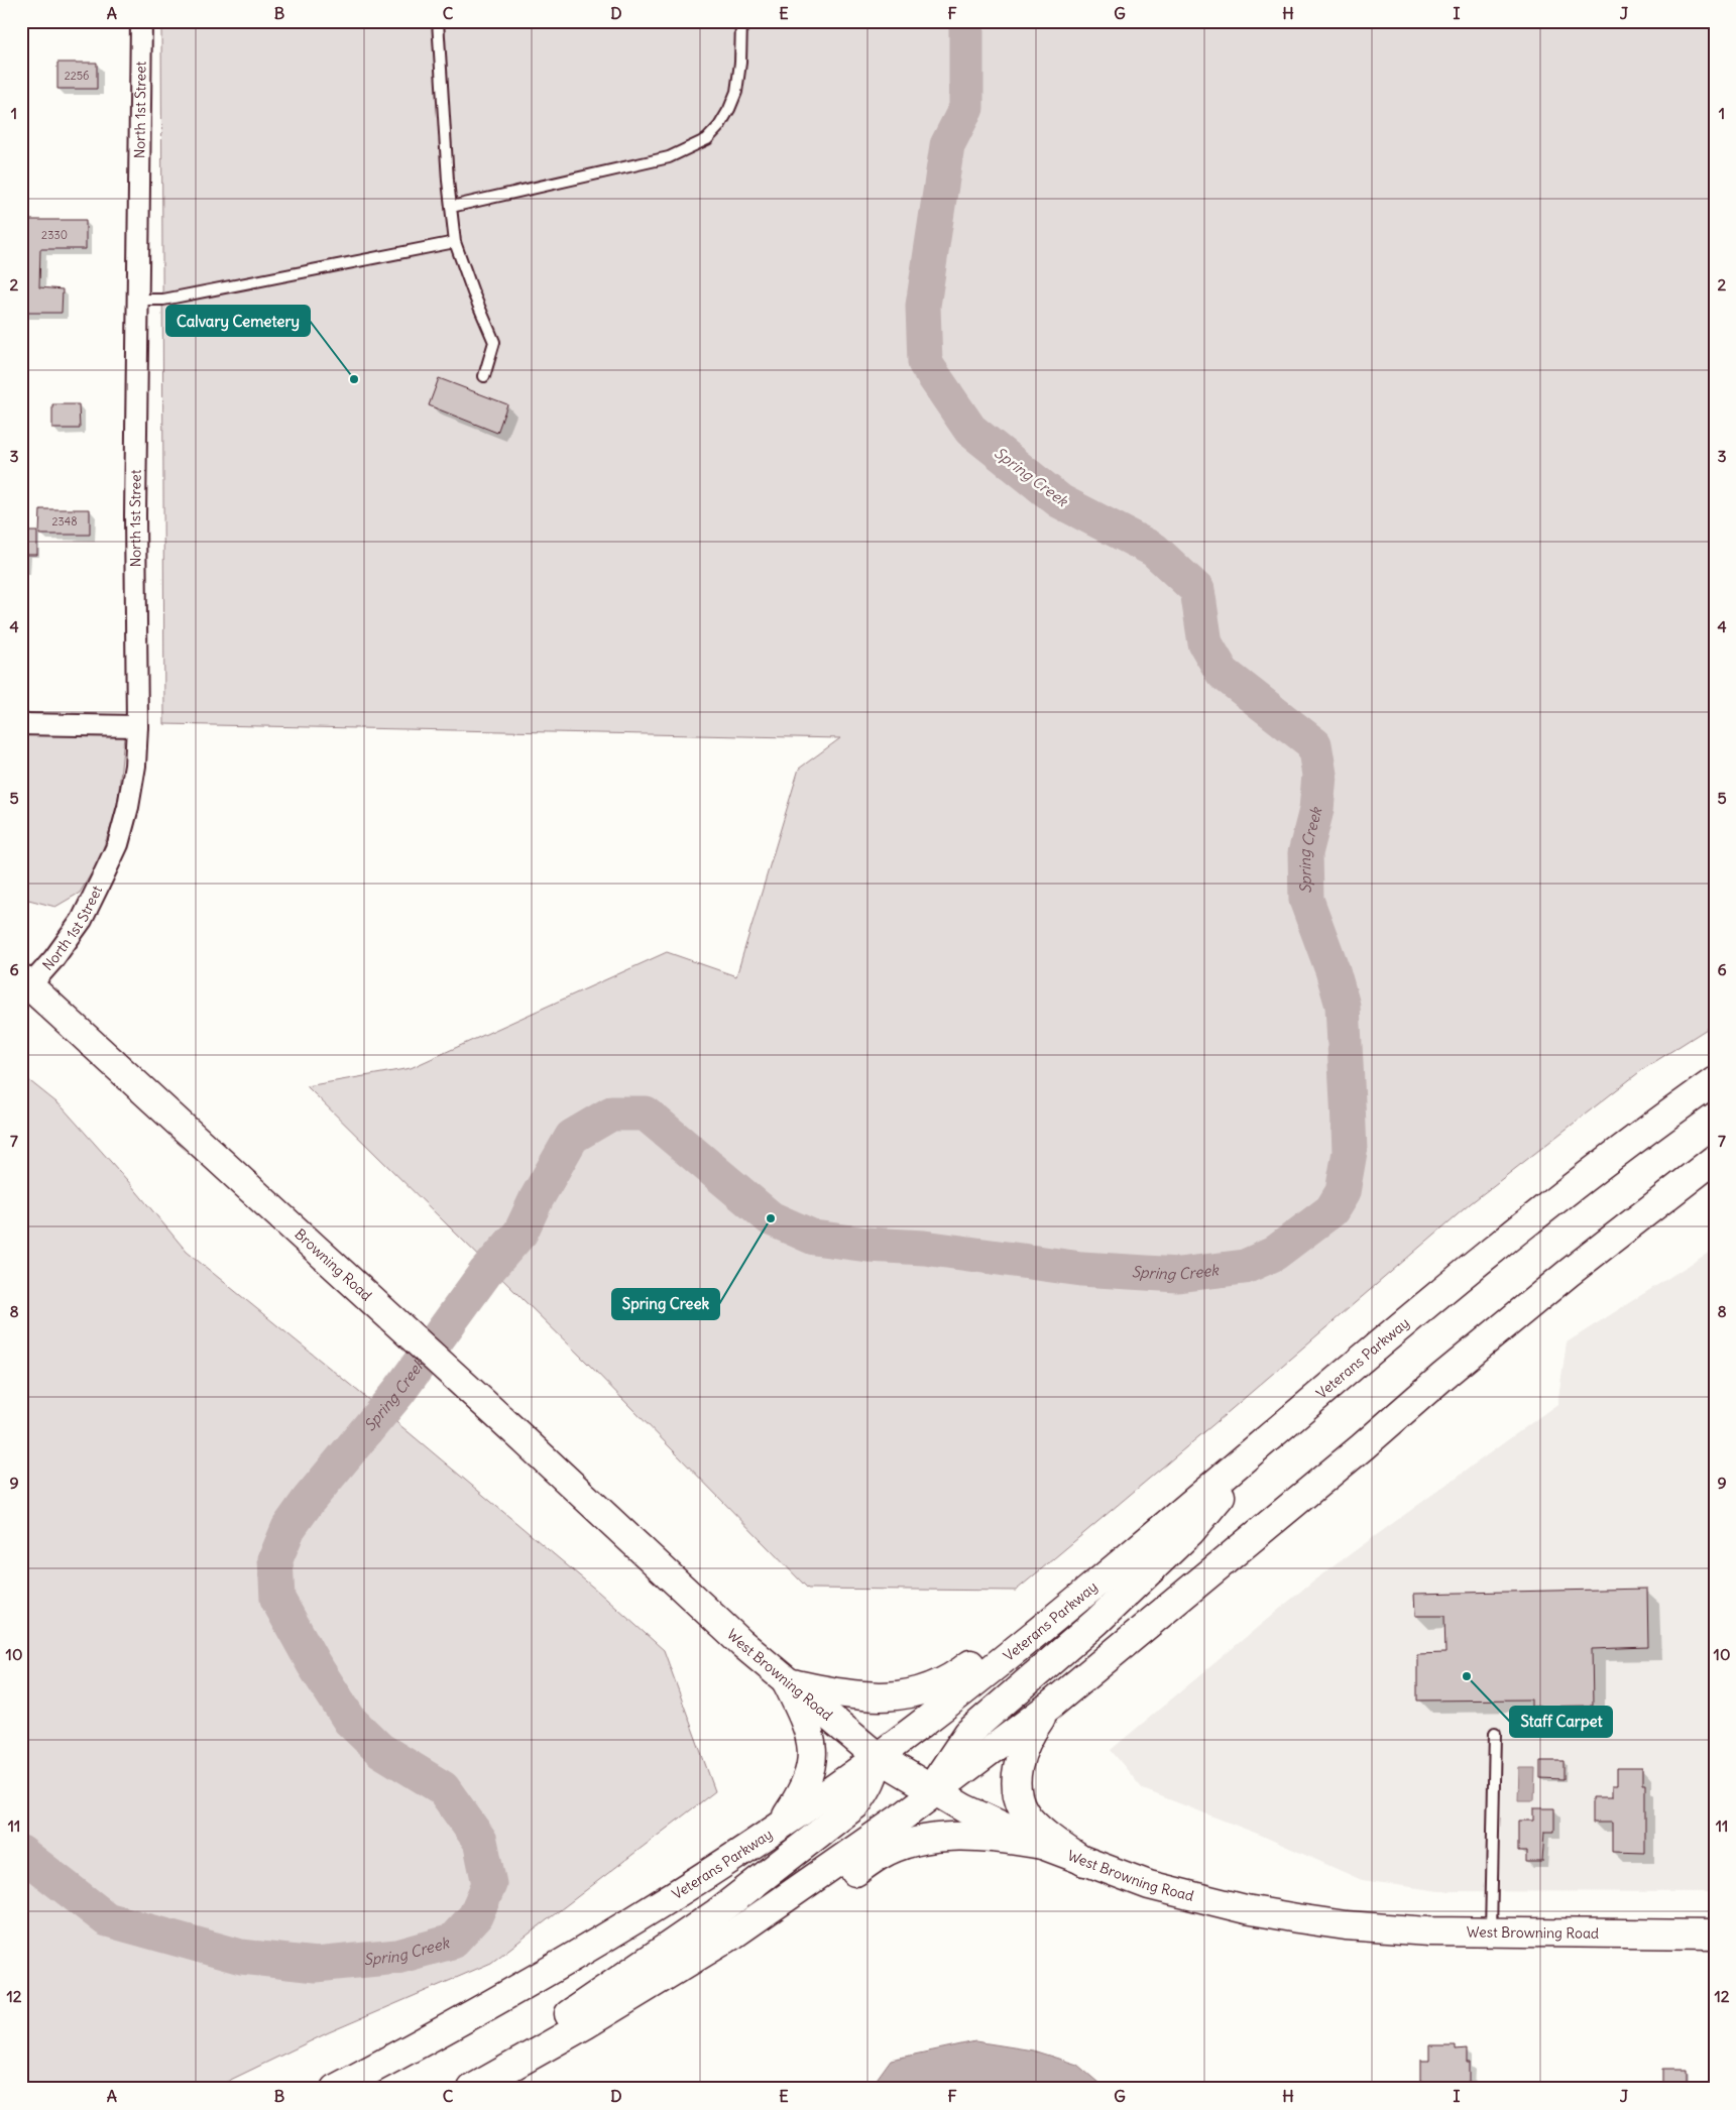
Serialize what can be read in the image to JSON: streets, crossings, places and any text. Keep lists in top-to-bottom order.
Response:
{
  "streets": {
    "main road": ["Browning Road", "Veterans Parkway", "West Browning Road"],
    "street": ["North 1st Street"]
  },
  "crossings": [
    ["North 1st Street", "Browning Road"],
    ["Browning Road", "West Browning Road"],
    ["Veterans Parkway", "West Browning Road"]
  ],
  "water": ["Spring Creek"],
  "places": ["Calvary Cemetery", "Spring Creek", "Staff Carpet"],
  "house_numbers": ["2256", "2330", "2348"],
  "grid": {
    "columns": [
      "A",
      "B",
      "C",
      "D",
      "E",
      "F",
      "G",
      "H",
      "I",
      "J"
    ],
    "rows": [
      "1",
      "2",
      "3",
      "4",
      "5",
      "6",
      "7",
      "8",
      "9",
      "10",
      "11",
      "12"
    ]
  }
}
